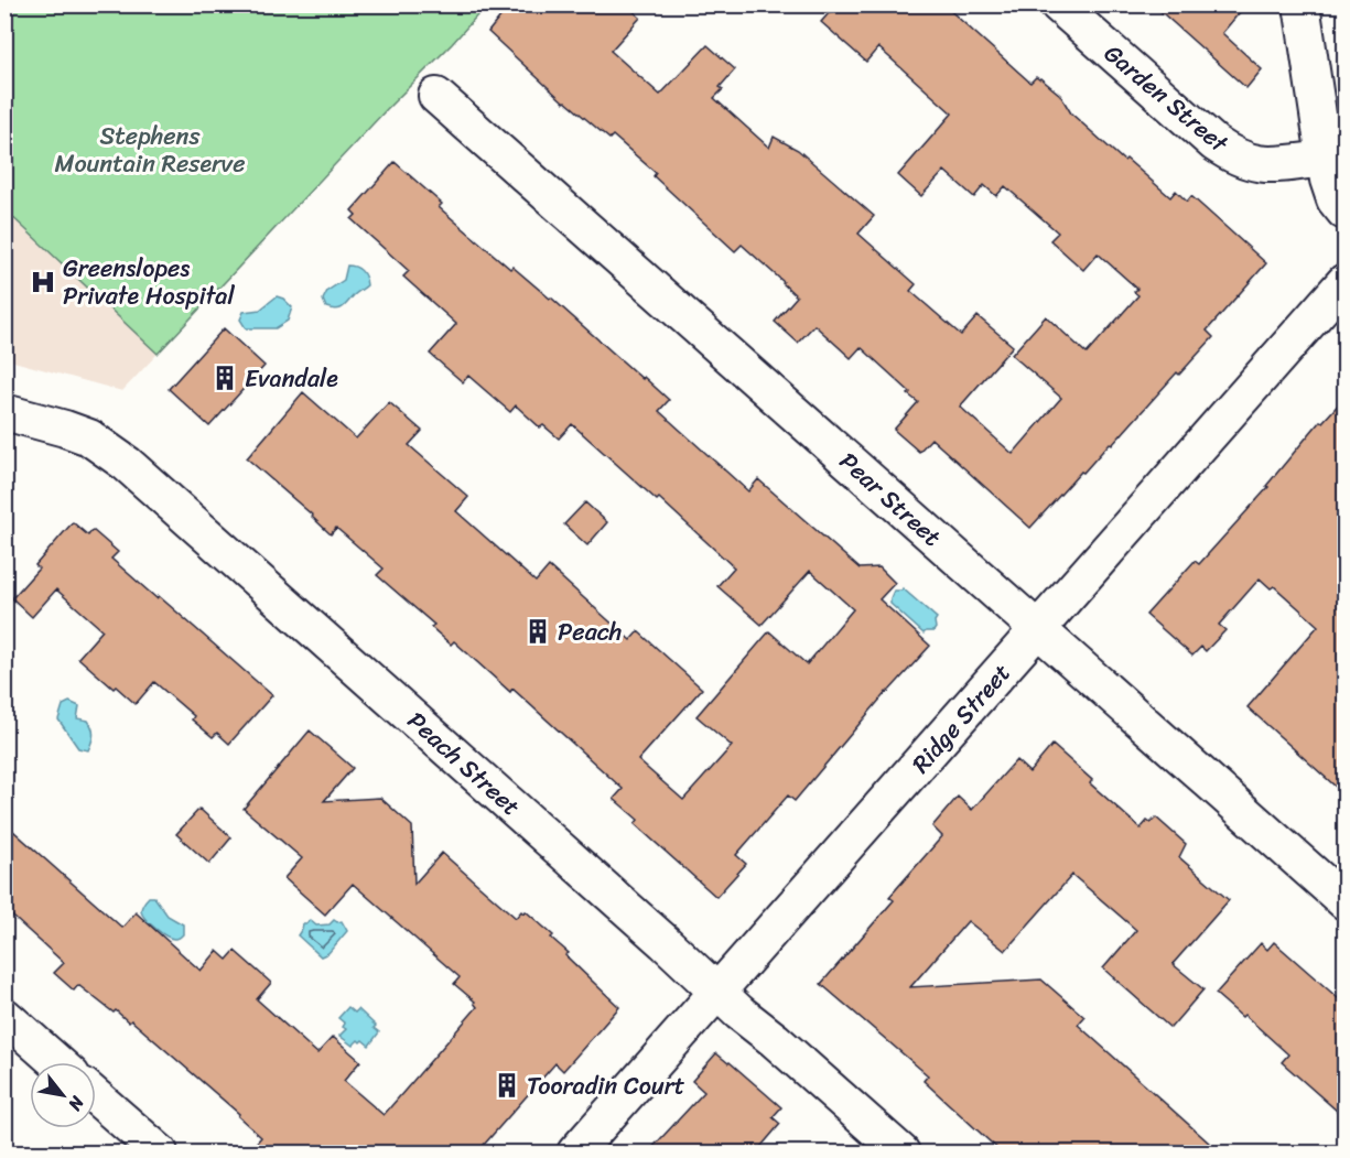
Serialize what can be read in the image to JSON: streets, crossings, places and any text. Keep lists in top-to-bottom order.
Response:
{
  "streets": {
    "street": [
      "Garden Street",
      "Pear Street",
      "Ridge Street",
      "Peach Street"
    ]
  },
  "crossings": [
    ["Pear Street", "Ridge Street"],
    ["Ridge Street", "Peach Street"]
  ],
  "parks": ["Stephens Mountain Reserve"],
  "places": {
    "hospital": ["Greenslopes Private Hospital"],
    "building": ["Evandale", "Peach", "Tooradin Court"]
  },
  "north": "bottom right"
}
